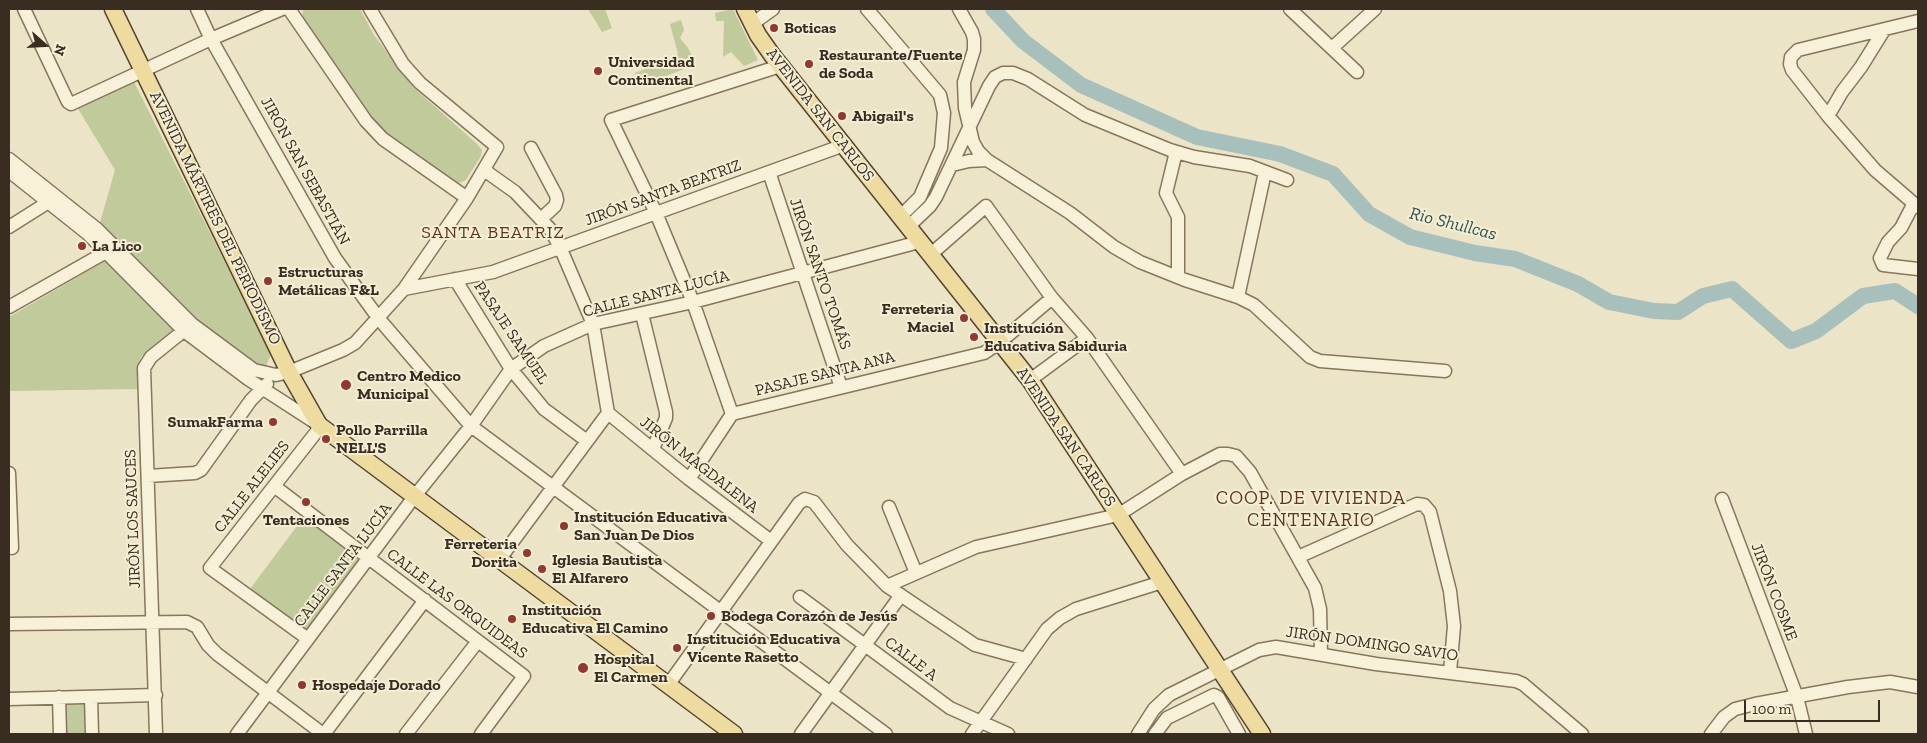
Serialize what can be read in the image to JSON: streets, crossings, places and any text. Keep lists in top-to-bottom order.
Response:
{
  "streets": {
    "main road": ["AVENIDA SAN CARLOS", "AVENIDA MÁRTIRES DEL PERIODISMO"],
    "street": [
      "JIRÓN SAN SEBASTIÁN",
      "JIRÓN SANTA BEATRIZ",
      "JIRÓN SANTO TOMÁS",
      "CALLE SANTA LUCÍA",
      "PASAJE SAMUEL",
      "PASAJE SANTA ANA",
      "JIRÓN MAGDALENA",
      "CALLE ALELIES",
      "JIRÓN LOS SAUCES",
      "JIRÓN COSME",
      "CALLE LAS ORQUIDEAS",
      "JIRÓN DOMINGO SAVIO",
      "CALLE A"
    ]
  },
  "crossings": [
    ["AVENIDA SAN CARLOS", "JIRÓN SANTA BEATRIZ"],
    ["AVENIDA SAN CARLOS", "CALLE SANTA LUCÍA"],
    ["AVENIDA SAN CARLOS", "PASAJE SANTA ANA"],
    ["AVENIDA SAN CARLOS", "JIRÓN DOMINGO SAVIO"],
    ["JIRÓN SAN SEBASTIÁN", "CALLE SANTA LUCÍA"],
    ["JIRÓN SANTA BEATRIZ", "JIRÓN SANTO TOMÁS"],
    ["JIRÓN SANTA BEATRIZ", "PASAJE SAMUEL"],
    ["AVENIDA MÁRTIRES DEL PERIODISMO", "CALLE SANTA LUCÍA"],
    ["AVENIDA MÁRTIRES DEL PERIODISMO", "CALLE ALELIES"],
    ["AVENIDA MÁRTIRES DEL PERIODISMO", "JIRÓN LOS SAUCES"],
    ["JIRÓN SANTO TOMÁS", "CALLE SANTA LUCÍA"],
    ["JIRÓN SANTO TOMÁS", "PASAJE SANTA ANA"],
    ["CALLE SANTA LUCÍA", "PASAJE SAMUEL"],
    ["CALLE SANTA LUCÍA", "CALLE ALELIES"],
    ["CALLE SANTA LUCÍA", "CALLE LAS ORQUIDEAS"],
    ["CALLE ALELIES", "CALLE LAS ORQUIDEAS"]
  ],
  "districts": ["SANTA BEATRIZ", "COOP. DE VIVIENDA CENTENARIO"],
  "water": ["Rio Shullcas"],
  "places": [
    "Boticas",
    "Restaurante/Fuente de Soda",
    "Universidad Continental",
    "Abigail's",
    "La Lico",
    "Estructuras Metálicas F&L",
    "Ferreteria Maciel",
    "Institución Educativa Sabiduria",
    "Centro Medico Municipal",
    "SumakFarma",
    "Pollo Parrilla NELL'S",
    "Tentaciones",
    "Institución Educativa San Juan De Dios",
    "Ferreteria Dorita",
    "Iglesia Bautista El Alfarero",
    "Bodega Corazón de Jesús",
    "Institución Educativa El Camino",
    "Institución Educativa Vicente Rasetto",
    "Hospital El Carmen",
    "Hospedaje Dorado"
  ],
  "scale_bar": "100 m",
  "north": "right"
}
